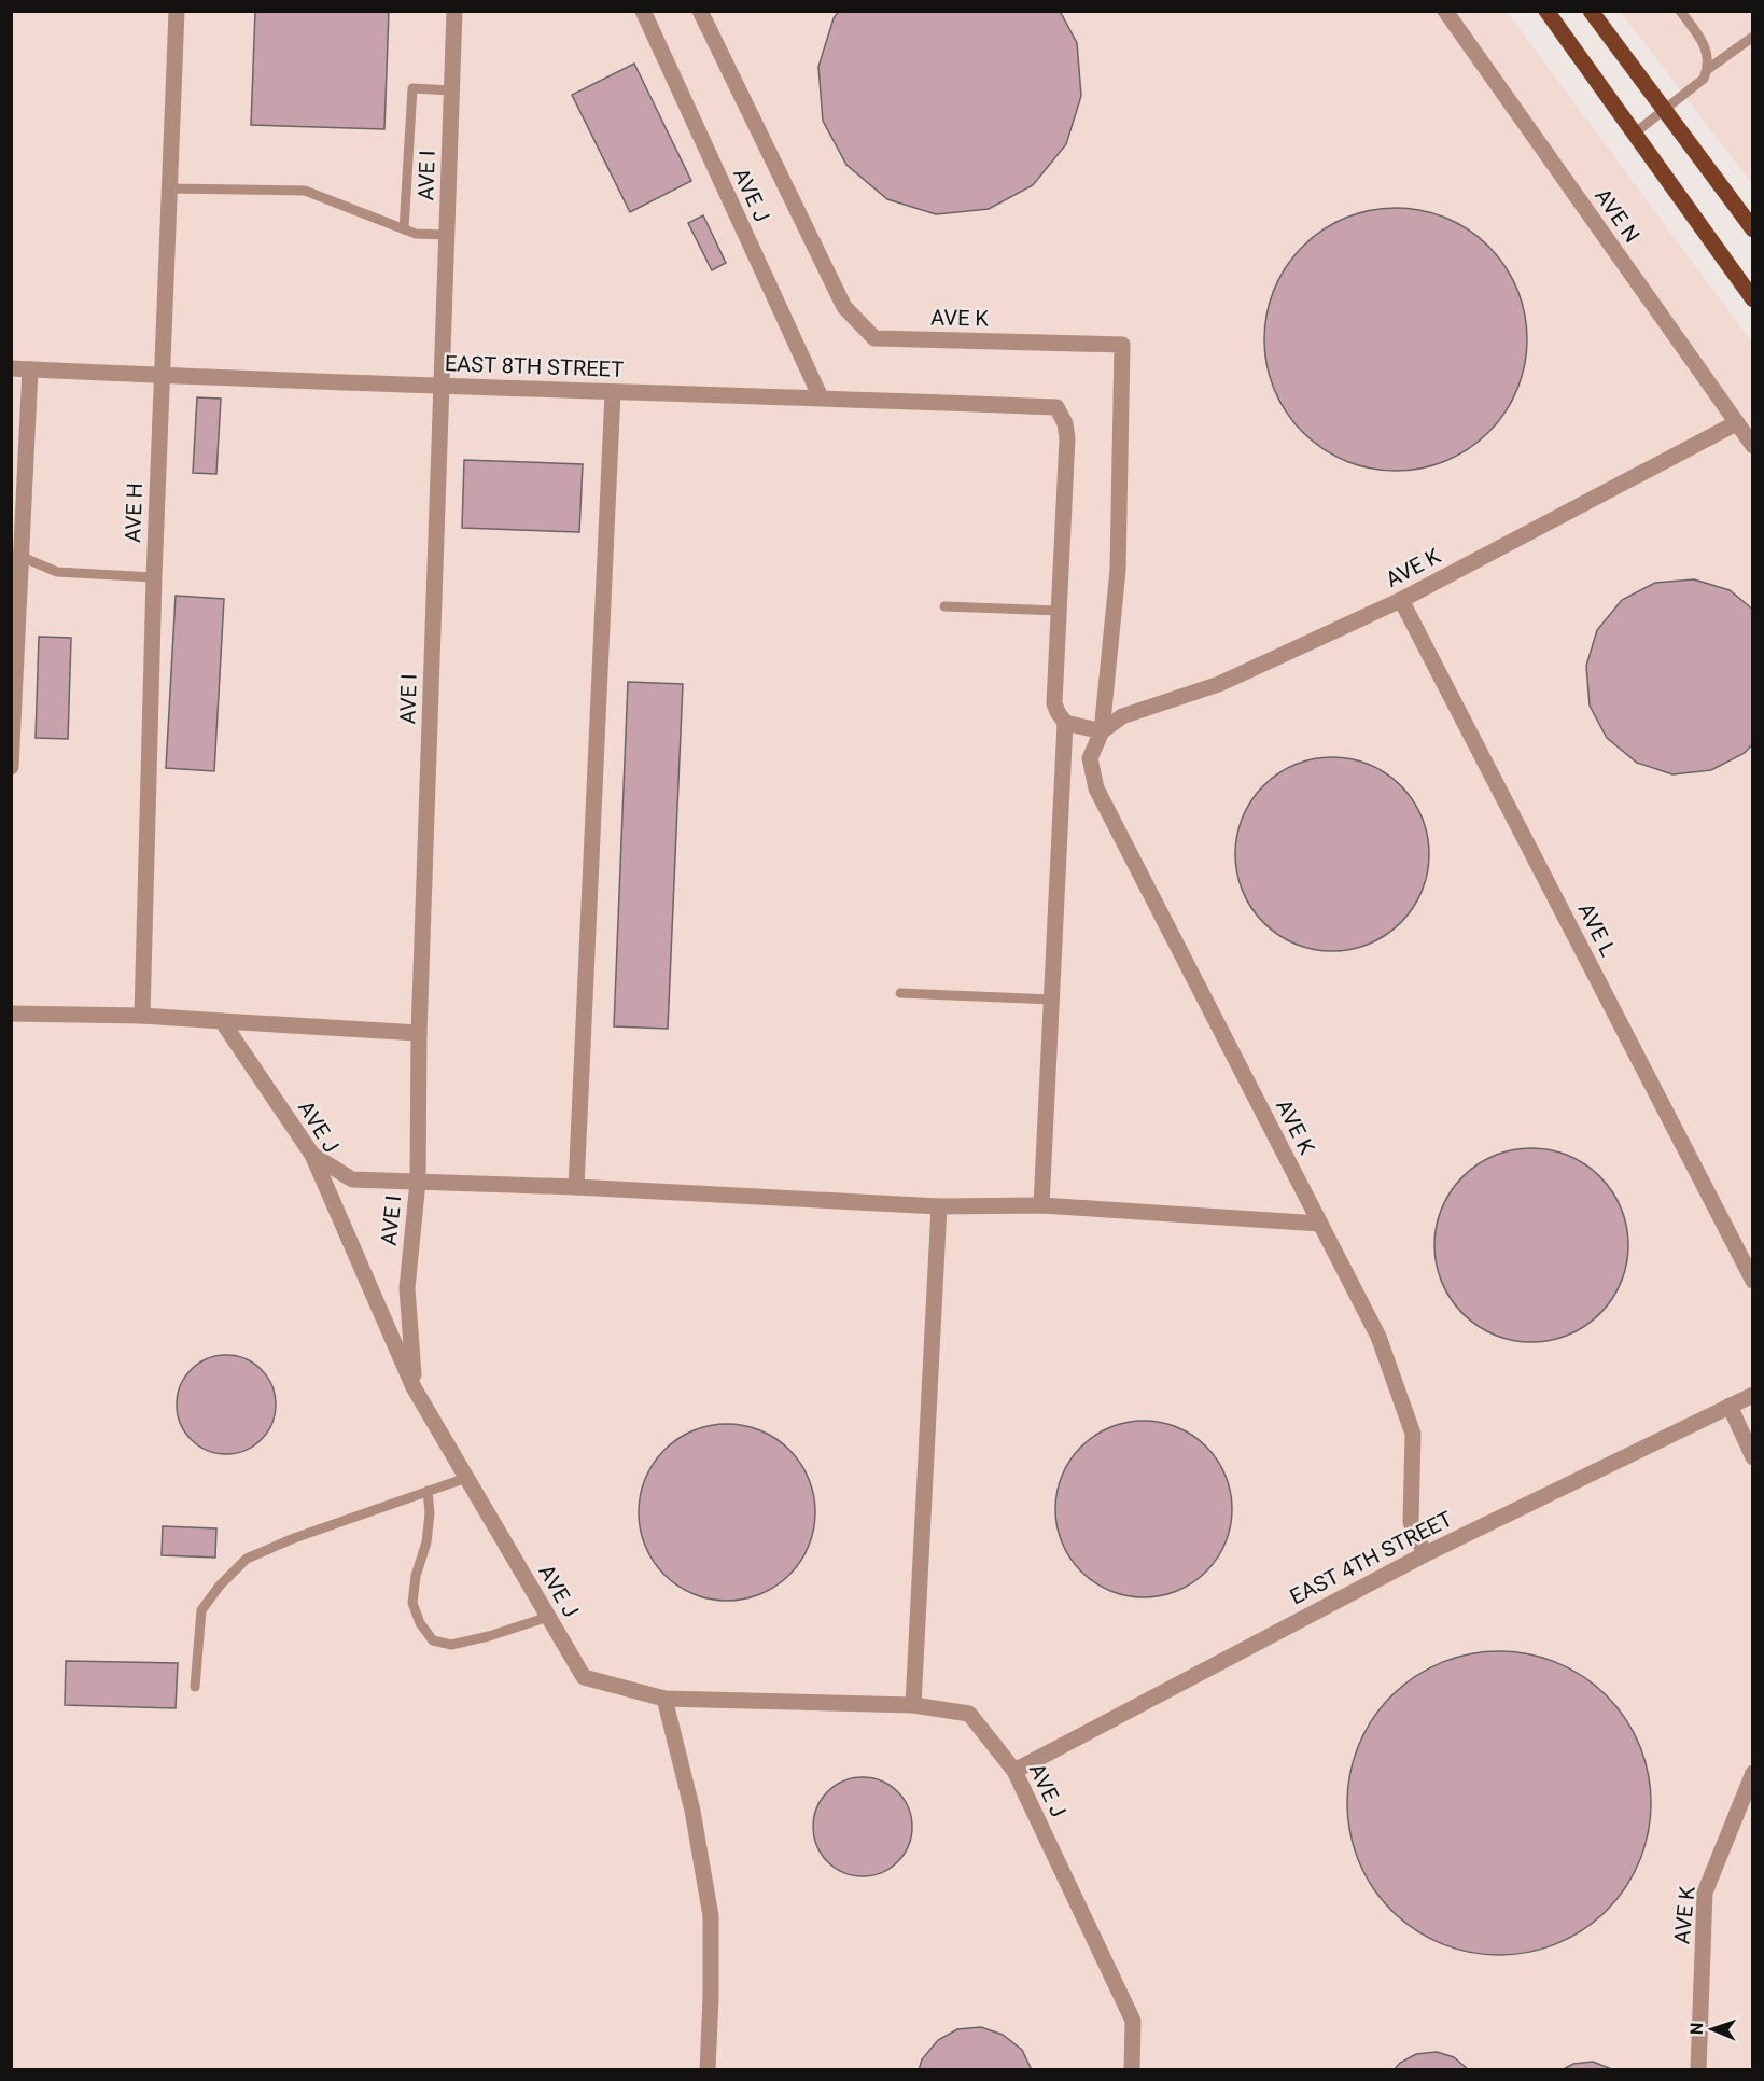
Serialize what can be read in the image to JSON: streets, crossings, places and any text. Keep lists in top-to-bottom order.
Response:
{
  "streets": {
    "street": [
      "AVE I",
      "AVE J",
      "AVE N",
      "AVE K",
      "EAST 8TH STREET",
      "AVE H",
      "AVE L",
      "EAST 4TH STREET"
    ]
  },
  "crossings": [
    ["AVE I", "AVE J"],
    ["AVE I", "EAST 8TH STREET"],
    ["AVE J", "EAST 8TH STREET"],
    ["AVE J", "EAST 4TH STREET"],
    ["AVE N", "AVE K"],
    ["AVE K", "AVE L"],
    ["AVE K", "EAST 4TH STREET"],
    ["EAST 8TH STREET", "AVE H"]
  ],
  "north": "left"
}
